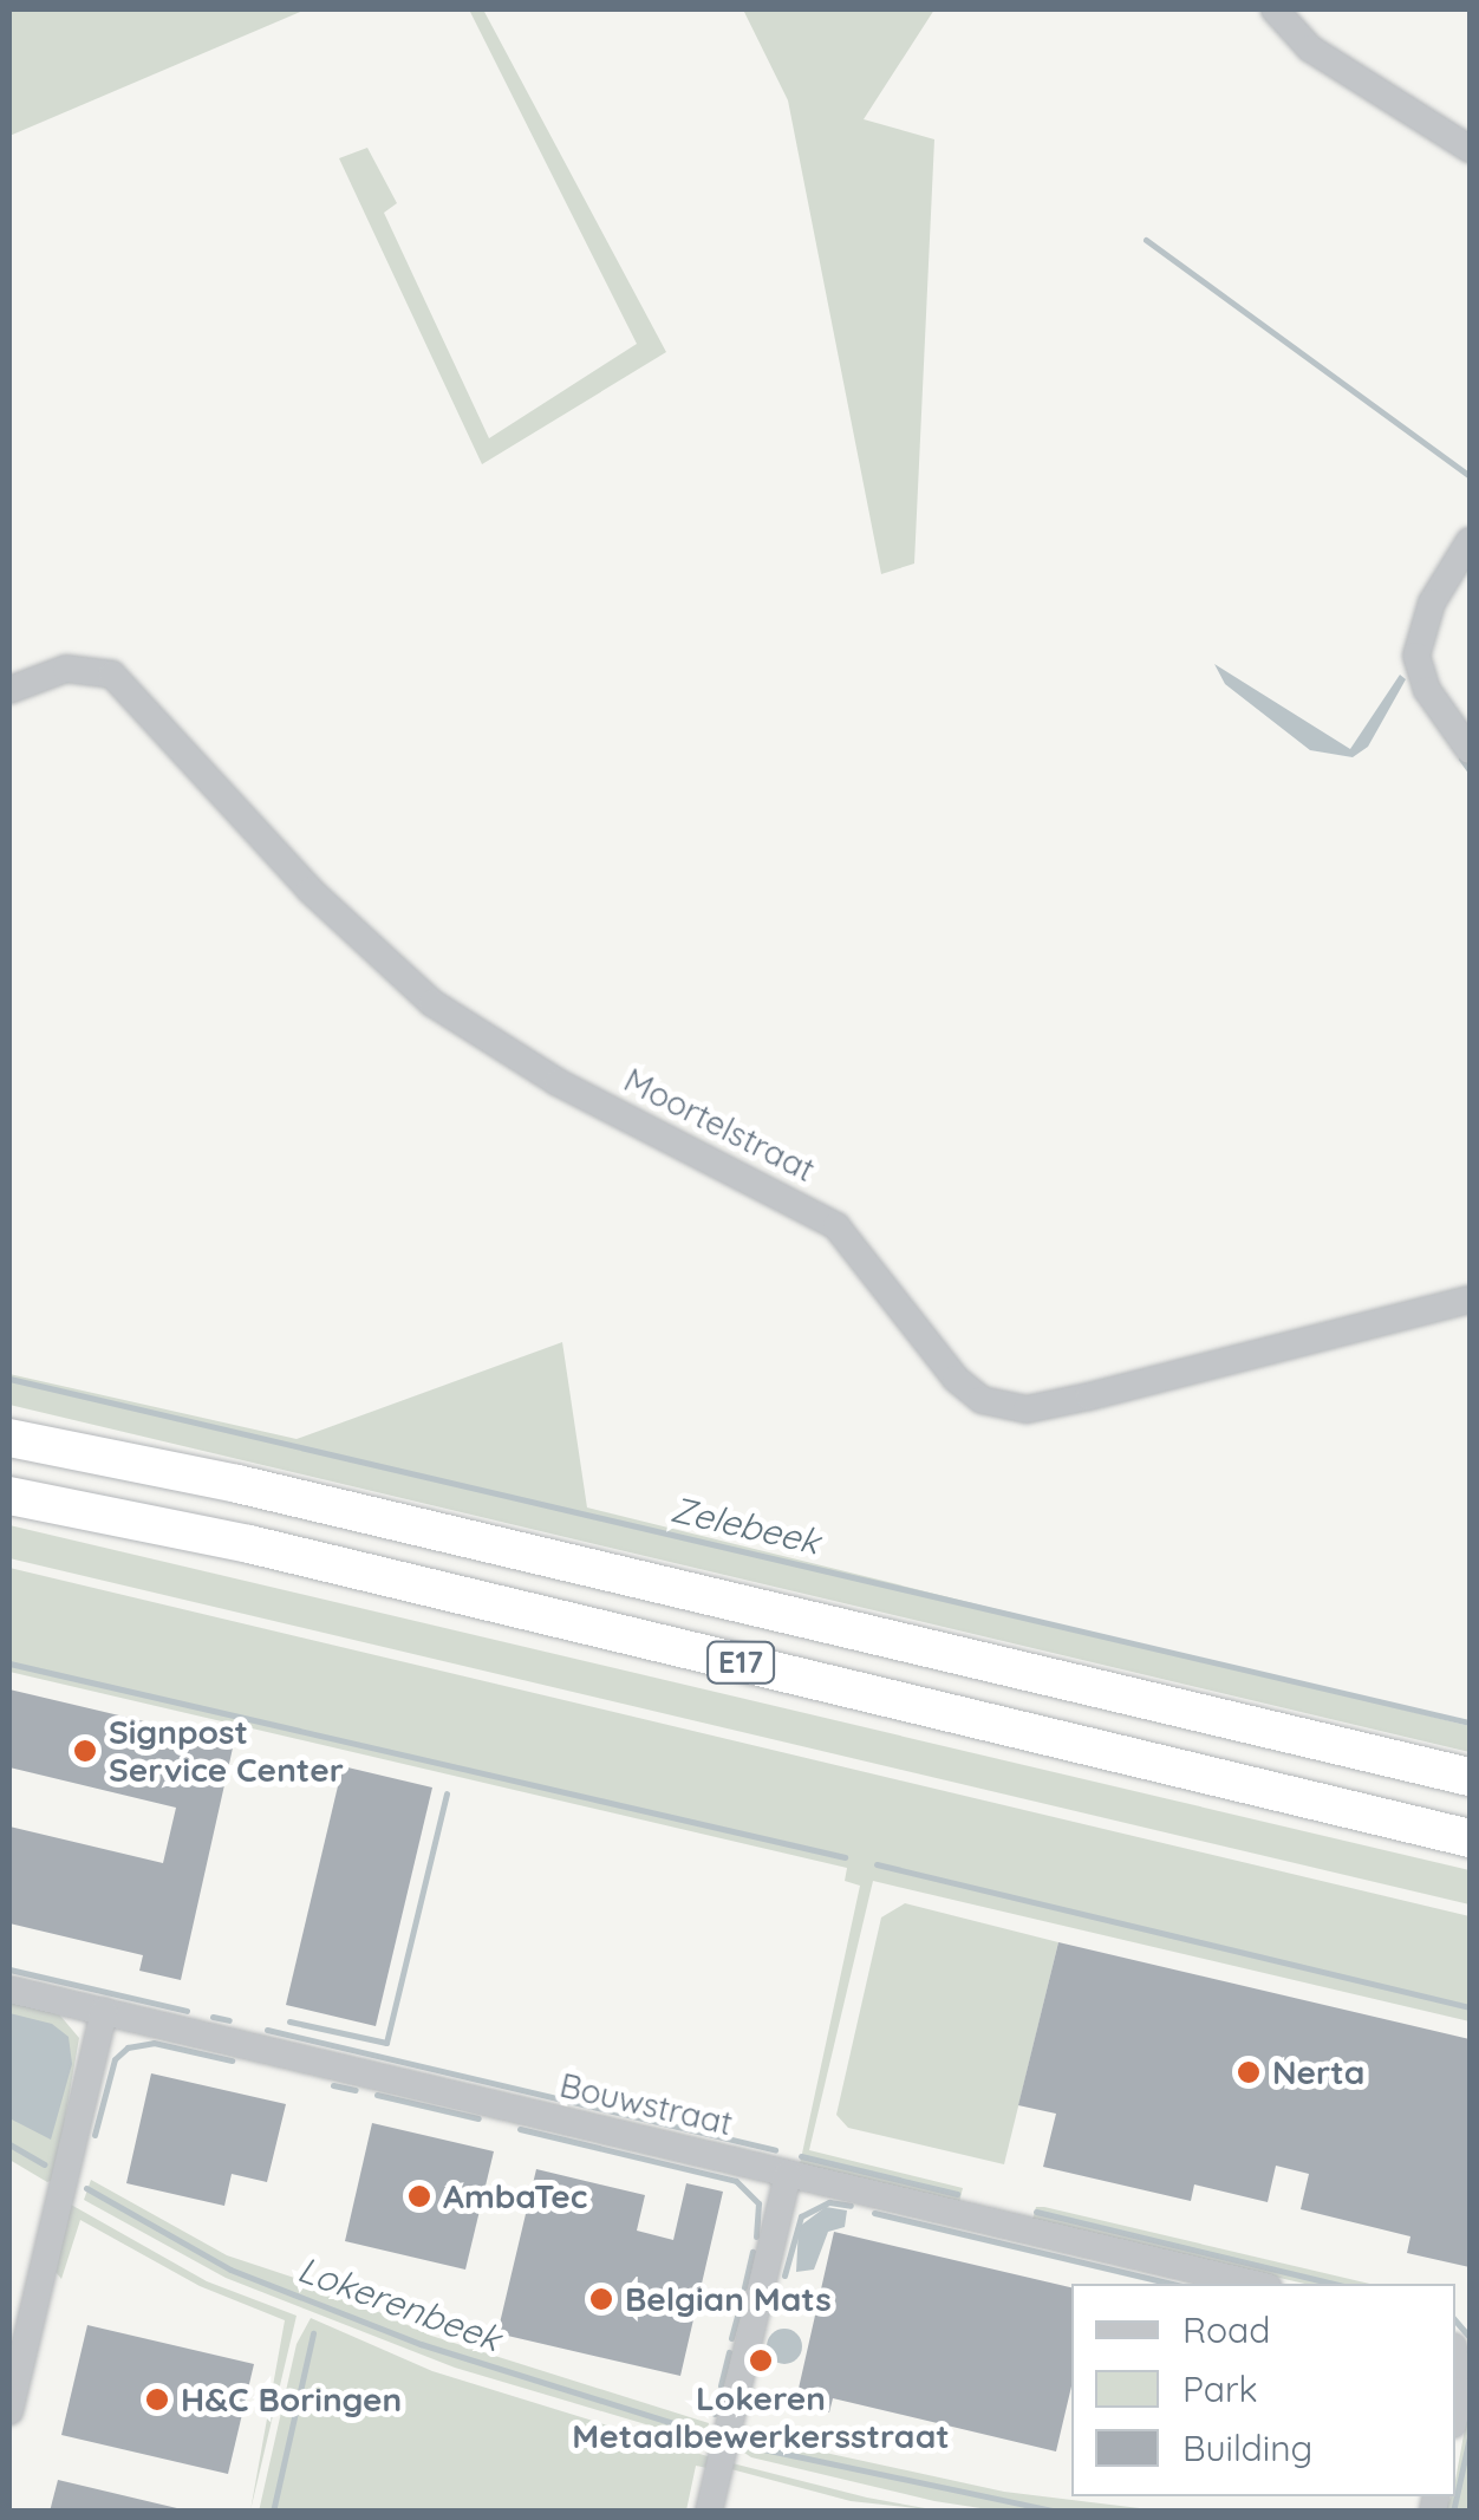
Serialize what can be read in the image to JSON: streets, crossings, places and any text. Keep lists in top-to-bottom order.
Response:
{
  "streets": {
    "highway": ["E17"],
    "street": ["Moortelstraat", "Bouwstraat"]
  },
  "water": ["Zelebeek", "Lokerenbeek"],
  "places": [
    "Signpost Service Center",
    "Nerta",
    "AmbaTec",
    "Belgian Mats",
    "Lokeren Metaalbewerkersstraat",
    "H&C Boringen"
  ],
  "legend": ["Road", "Park", "Building"]
}
